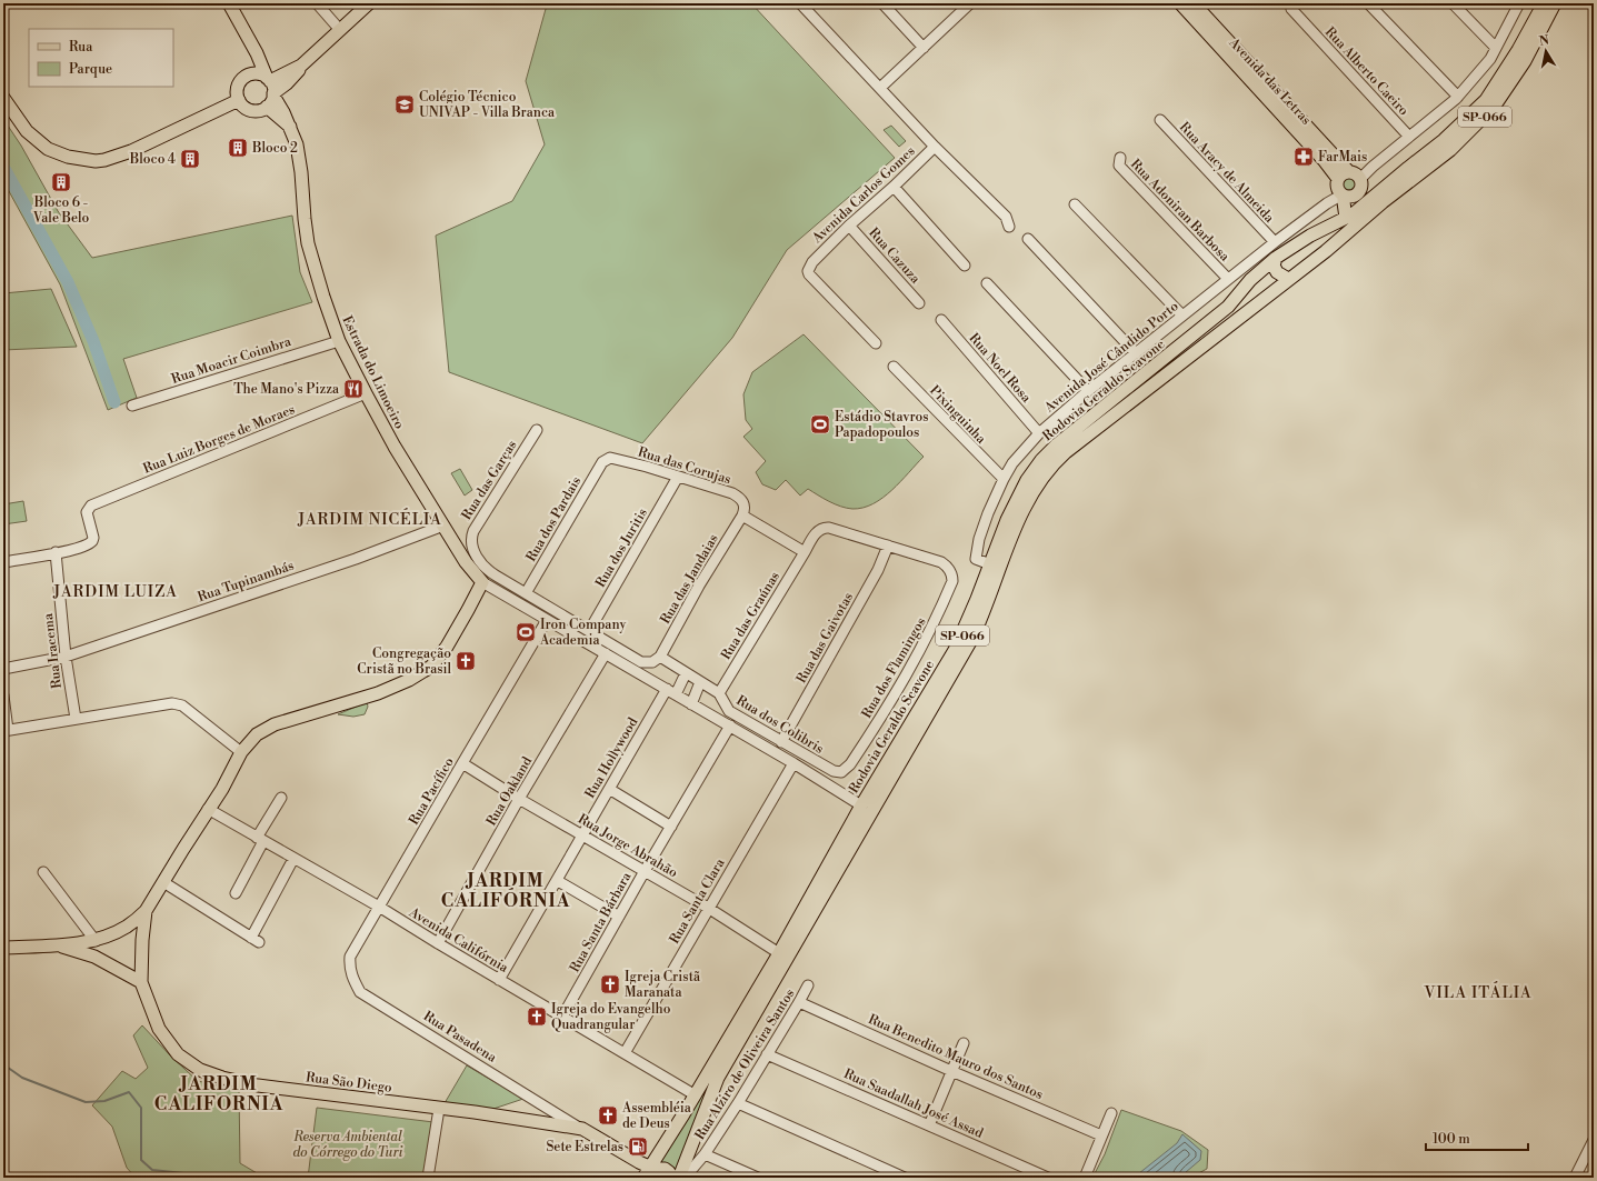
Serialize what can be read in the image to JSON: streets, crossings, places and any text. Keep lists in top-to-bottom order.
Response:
{
  "streets": {
    "main road": [
      "Avenida das Letras",
      "SP-066",
      "Estrada do Limoeiro",
      "Rodovia Geraldo Scavone",
      "Rua São Diego"
    ],
    "street": [
      "Rua Alberto Caeiro",
      "Rua Aracy de Almeida",
      "Avenida Carlos Gomes",
      "Rua Adoniran Barbosa",
      "Rua Cazuza",
      "Avenida José Cândido Porto",
      "Rua Moacir Coimbra",
      "Rua Noel Rosa",
      "Pixinguinha",
      "Rua Luiz Borges de Moraes",
      "Rua das Corujas",
      "Rua das Garças",
      "Rua dos Pardais",
      "Rua dos Juritis",
      "Rua das Jandaias",
      "Rua Tupinambás",
      "Rua das Graúnas",
      "Rua das Gaivotas",
      "Rua Iracema",
      "Rua dos Flamingos",
      "Rua dos Colibris",
      "Rua Hollywood",
      "Rua Pacífico",
      "Rua Oakland",
      "Rua Jorge Abrahão",
      "Rua Santa Clara",
      "Rua Santa Bárbara",
      "Avenida Califórnia",
      "Rua Pasadena",
      "Rua Benedito Mauro dos Santos",
      "Rua Alziro de Oliveira Santos",
      "Rua Saadallah José Assad"
    ]
  },
  "crossings": [
    ["Avenida das Letras", "Avenida José Cândido Porto"],
    ["Rua Aracy de Almeida", "Avenida José Cândido Porto"],
    ["Avenida Carlos Gomes", "Rua Cazuza"],
    ["Rua Adoniran Barbosa", "Avenida José Cândido Porto"],
    ["Avenida José Cândido Porto", "Rua Noel Rosa"],
    ["Avenida José Cândido Porto", "Rodovia Geraldo Scavone"],
    ["Avenida José Cândido Porto", "Pixinguinha"],
    ["Rua Moacir Coimbra", "Estrada do Limoeiro"],
    ["Estrada do Limoeiro", "Rua Luiz Borges de Moraes"],
    ["Estrada do Limoeiro", "Rua Tupinambás"],
    ["Estrada do Limoeiro", "Rua São Diego"],
    ["Rodovia Geraldo Scavone", "Rua Jorge Abrahão"],
    ["Rodovia Geraldo Scavone", "Avenida Califórnia"],
    ["Rodovia Geraldo Scavone", "Rua São Diego"],
    ["Rua Luiz Borges de Moraes", "Rua Iracema"],
    ["Rua das Corujas", "Rua dos Pardais"],
    ["Rua das Corujas", "Rua dos Juritis"],
    ["Rua das Corujas", "Rua das Jandaias"],
    ["Rua das Garças", "Rua dos Pardais"],
    ["Rua das Jandaias", "Rua dos Colibris"],
    ["Rua Tupinambás", "Rua Iracema"],
    ["Rua das Graúnas", "Rua dos Colibris"],
    ["Rua das Gaivotas", "Rua dos Flamingos"],
    ["Rua das Gaivotas", "Rua dos Colibris"],
    ["Rua dos Flamingos", "Rua dos Colibris"],
    ["Rua dos Colibris", "Rua Hollywood"],
    ["Rua Hollywood", "Rua Jorge Abrahão"],
    ["Rua Hollywood", "Avenida Califórnia"],
    ["Rua Pacífico", "Rua Jorge Abrahão"],
    ["Rua Pacífico", "Avenida Califórnia"],
    ["Rua Pacífico", "Rua Pasadena"],
    ["Rua Oakland", "Rua Jorge Abrahão"],
    ["Rua Oakland", "Avenida Califórnia"],
    ["Rua Jorge Abrahão", "Rua Santa Clara"],
    ["Rua Jorge Abrahão", "Rua Santa Bárbara"],
    ["Rua Santa Clara", "Avenida Califórnia"],
    ["Rua Santa Bárbara", "Avenida Califórnia"],
    ["Avenida Califórnia", "Rua São Diego"],
    ["Rua Pasadena", "Rua São Diego"],
    ["Rua Benedito Mauro dos Santos", "Rua Alziro de Oliveira Santos"],
    ["Rua Alziro de Oliveira Santos", "Rua Saadallah José Assad"]
  ],
  "districts": [
    "JARDIM NICÉLIA",
    "JARDIM LUIZA",
    "JARDIM CALIFÓRNIA",
    "VILA ITÁLIA",
    "JARDIM CALIFORNIA"
  ],
  "parks": ["Reserva Ambiental do Córrego do Turi"],
  "places": {
    "school or university": ["Colégio Técnico UNIVAP - Villa Branca"],
    "building": ["Bloco 2", "Bloco 4", "Bloco 6 - Vale Belo"],
    "pharmacy": ["FarMais"],
    "restaurant": ["The Mano's Pizza"],
    "sports": ["Estádio Stavros Papadopoulos", "Iron Company Academia"],
    "church": [
      "Congregação Cristã no Brasil",
      "Igreja Cristã Maranata",
      "Igreja do Evangelho Quadrangular",
      "Assembléia de Deus"
    ],
    "fuel station": ["Sete Estrelas"]
  },
  "legend": ["Rua", "Parque"],
  "scale_bar": "100 m",
  "north": "top"
}
